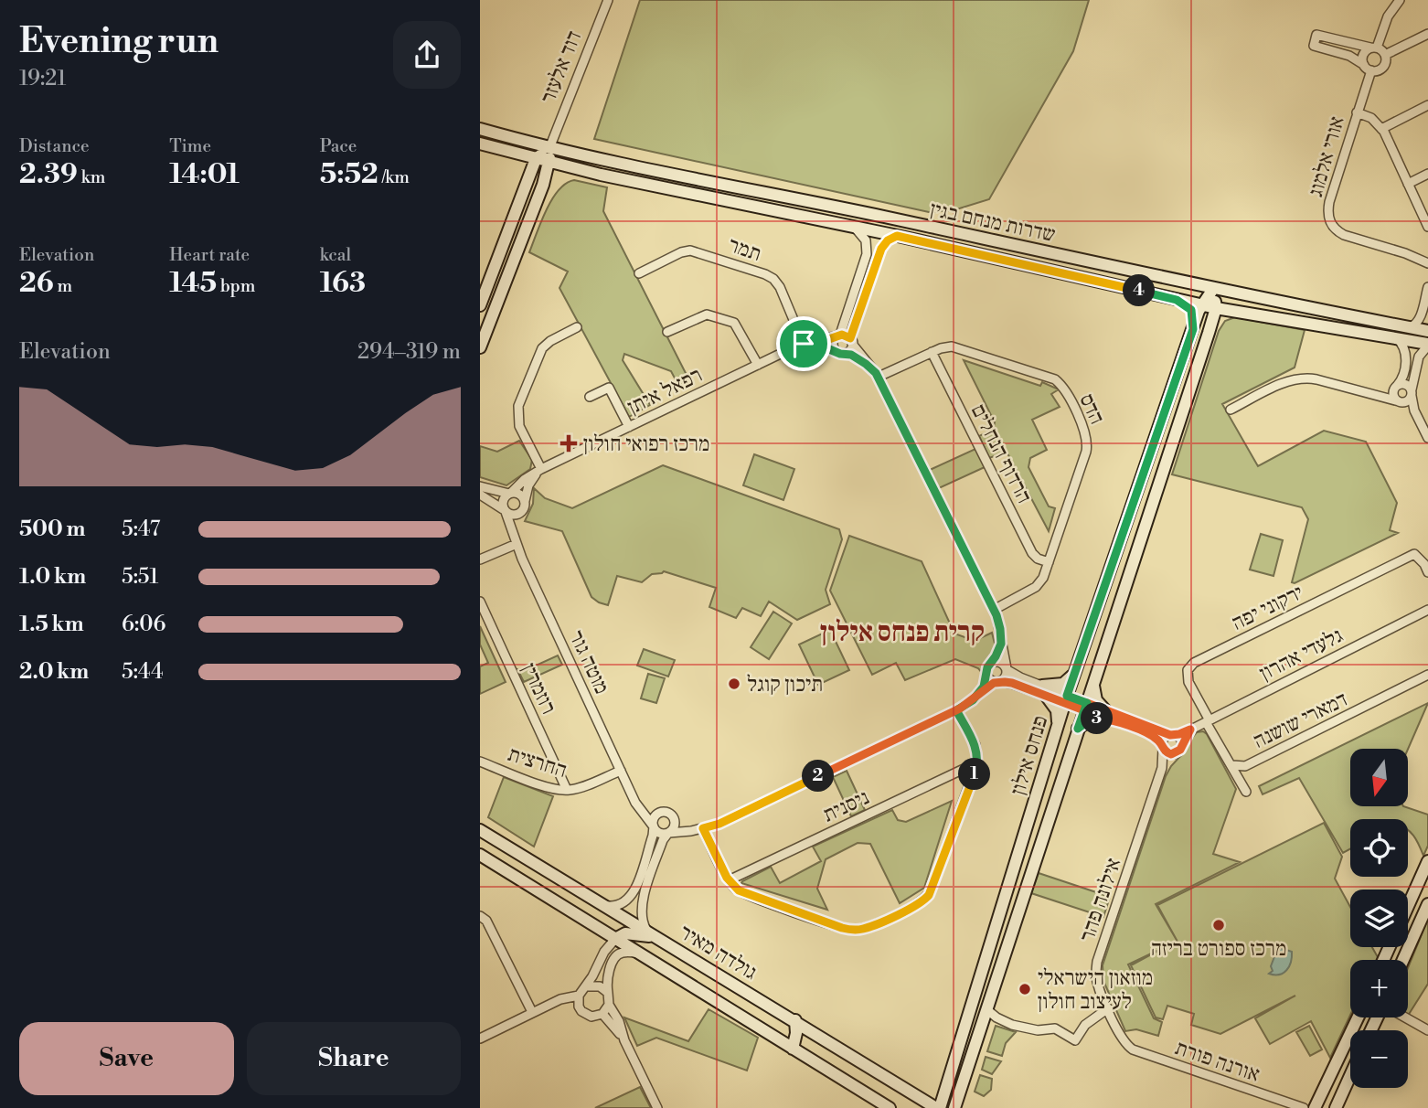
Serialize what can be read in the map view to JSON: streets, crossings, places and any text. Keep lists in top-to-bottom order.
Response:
{
  "streets": {
    "street": [
      "דוד אלעזר",
      "אורי אלמוג",
      "שדרות מנחם בגין",
      "תמר",
      "רפאל איתן",
      "הדס",
      "הרדוף הנחלים",
      "ירקוני יפה",
      "גלעדי אהרון",
      "מוטה גור",
      "רוזמרין",
      "דמארי שושנה",
      "פנחס אילון",
      "החרצית",
      "ניסנית",
      "אילונה פהר",
      "גולדה מאיר",
      "אורנה פורת"
    ]
  },
  "crossings": [
    ["דוד אלעזר", "שדרות מנחם בגין"],
    ["שדרות מנחם בגין", "פנחס אילון"],
    ["תמר", "רפאל איתן"],
    ["רפאל איתן", "מוטה גור"],
    ["הדס", "הרדוף הנחלים"],
    ["ירקוני יפה", "גלעדי אהרון"],
    ["ירקוני יפה", "דמארי שושנה"],
    ["גלעדי אהרון", "דמארי שושנה"],
    ["גלעדי אהרון", "אילונה פהר"],
    ["מוטה גור", "החרצית"],
    ["רוזמרין", "החרצית"],
    ["פנחס אילון", "גולדה מאיר"],
    ["אילונה פהר", "אורנה פורת"]
  ],
  "districts": ["קרית פנחס אילון"],
  "places": {
    "health": ["מרכז רפואי חולון"],
    "other": ["תיכון קוגל", "מרכז ספורט בריזה", "מוזאון הישראלי לעיצוב חולון"]
  },
  "north": "bottom",
  "page": {
    "heading": ["Evening run", "19:21"],
    "stats": [
      ["Distance", "2.39 km"],
      ["Time", "14:01"],
      ["Pace", "5:52 /km"],
      ["Elevation", "26 m"],
      ["Heart rate", "145 bpm"],
      ["kcal", "163"]
    ],
    "pins": [
      "4",
      "3",
      "1",
      "2"
    ],
    "chart": ["Elevation", "294–319 m"],
    "list": [
      {
        "name": "500 m",
        "note": "5:47"
      },
      {
        "name": "1.0 km",
        "note": "5:51"
      },
      {
        "name": "1.5 km",
        "note": "6:06"
      },
      {
        "name": "2.0 km",
        "note": "5:44"
      }
    ],
    "map_buttons": ["+", "−"],
    "buttons": ["Save", "Share"]
  }
}
